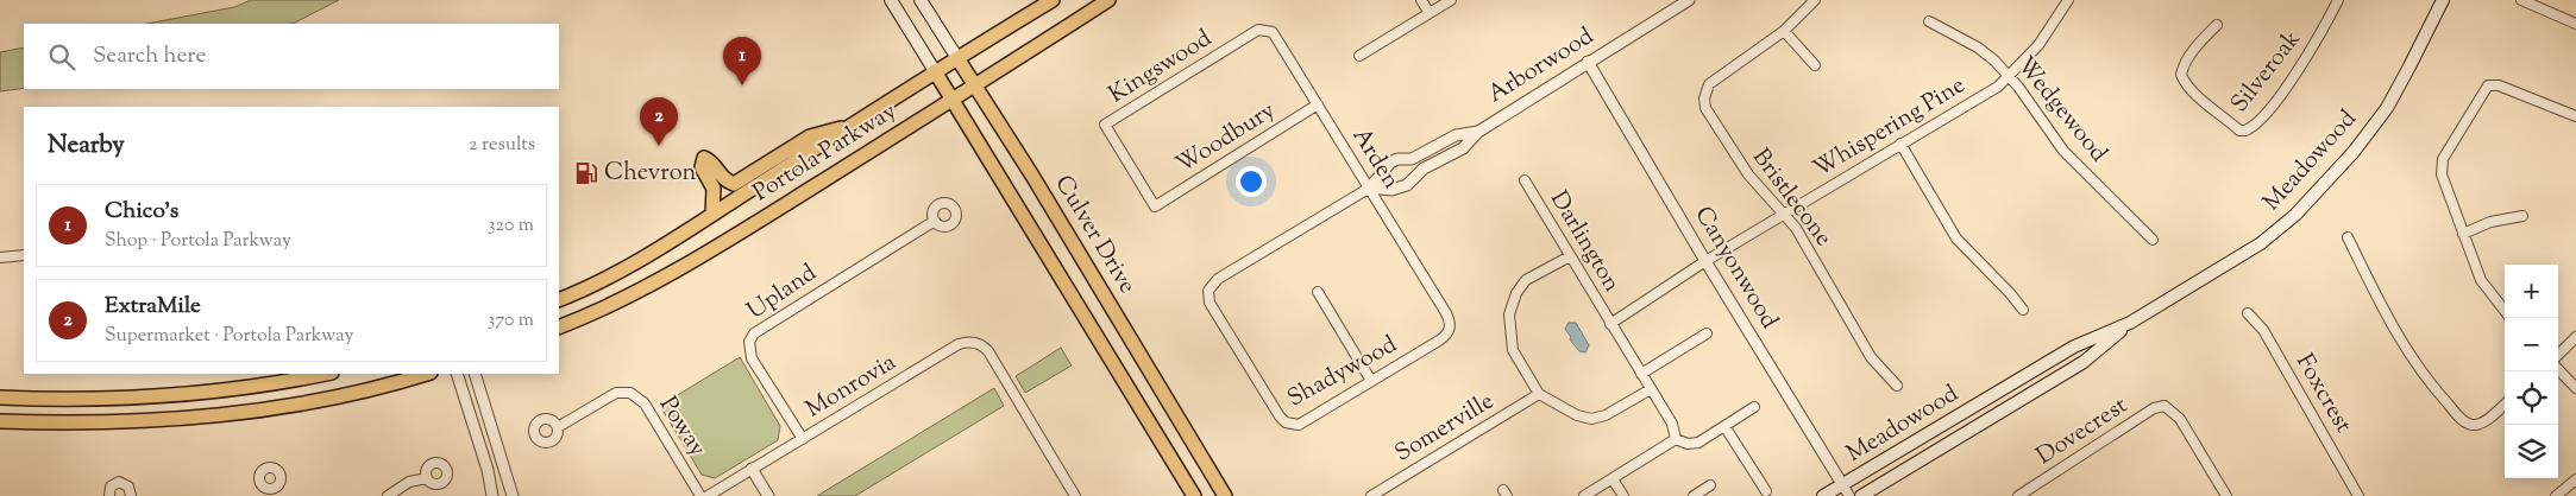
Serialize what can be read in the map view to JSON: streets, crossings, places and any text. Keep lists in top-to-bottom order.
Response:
{
  "streets": {
    "main road": ["Portola Parkway", "Meadowood", "Culver Drive"],
    "street": [
      "Arborwood",
      "Kingswood",
      "Silveroak",
      "Wedgewood",
      "Whispering Pine",
      "Woodbury",
      "Arden",
      "Bristlecone",
      "Darlington",
      "Canyonwood",
      "Upland",
      "Shadywood",
      "Monrovia",
      "Foxcrest",
      "Poway",
      "Somerville",
      "Dovecrest"
    ]
  },
  "crossings": [
    ["Arborwood", "Arden"],
    ["Arborwood", "Canyonwood"],
    ["Arborwood", "Shadywood"],
    ["Kingswood", "Woodbury"],
    ["Kingswood", "Arden"],
    ["Wedgewood", "Whispering Pine"],
    ["Whispering Pine", "Bristlecone"],
    ["Whispering Pine", "Darlington"],
    ["Whispering Pine", "Canyonwood"],
    ["Woodbury", "Arden"],
    ["Portola Parkway", "Culver Drive"],
    ["Arden", "Shadywood"],
    ["Meadowood", "Canyonwood"],
    ["Darlington", "Canyonwood"],
    ["Upland", "Monrovia"]
  ],
  "places": {
    "fuel station": ["Chevron"]
  },
  "page": {
    "search": "Search here",
    "pins": ["1", "2"],
    "heading": ["Nearby", "2 results"],
    "list": [
      {
        "mark": "1",
        "name": "Chico's",
        "note": "Shop · Portola Parkway",
        "value": "320 m"
      },
      {
        "mark": "2",
        "name": "ExtraMile",
        "note": "Supermarket · Portola Parkway",
        "value": "370 m"
      }
    ],
    "map_buttons": ["+", "−"]
  }
}
